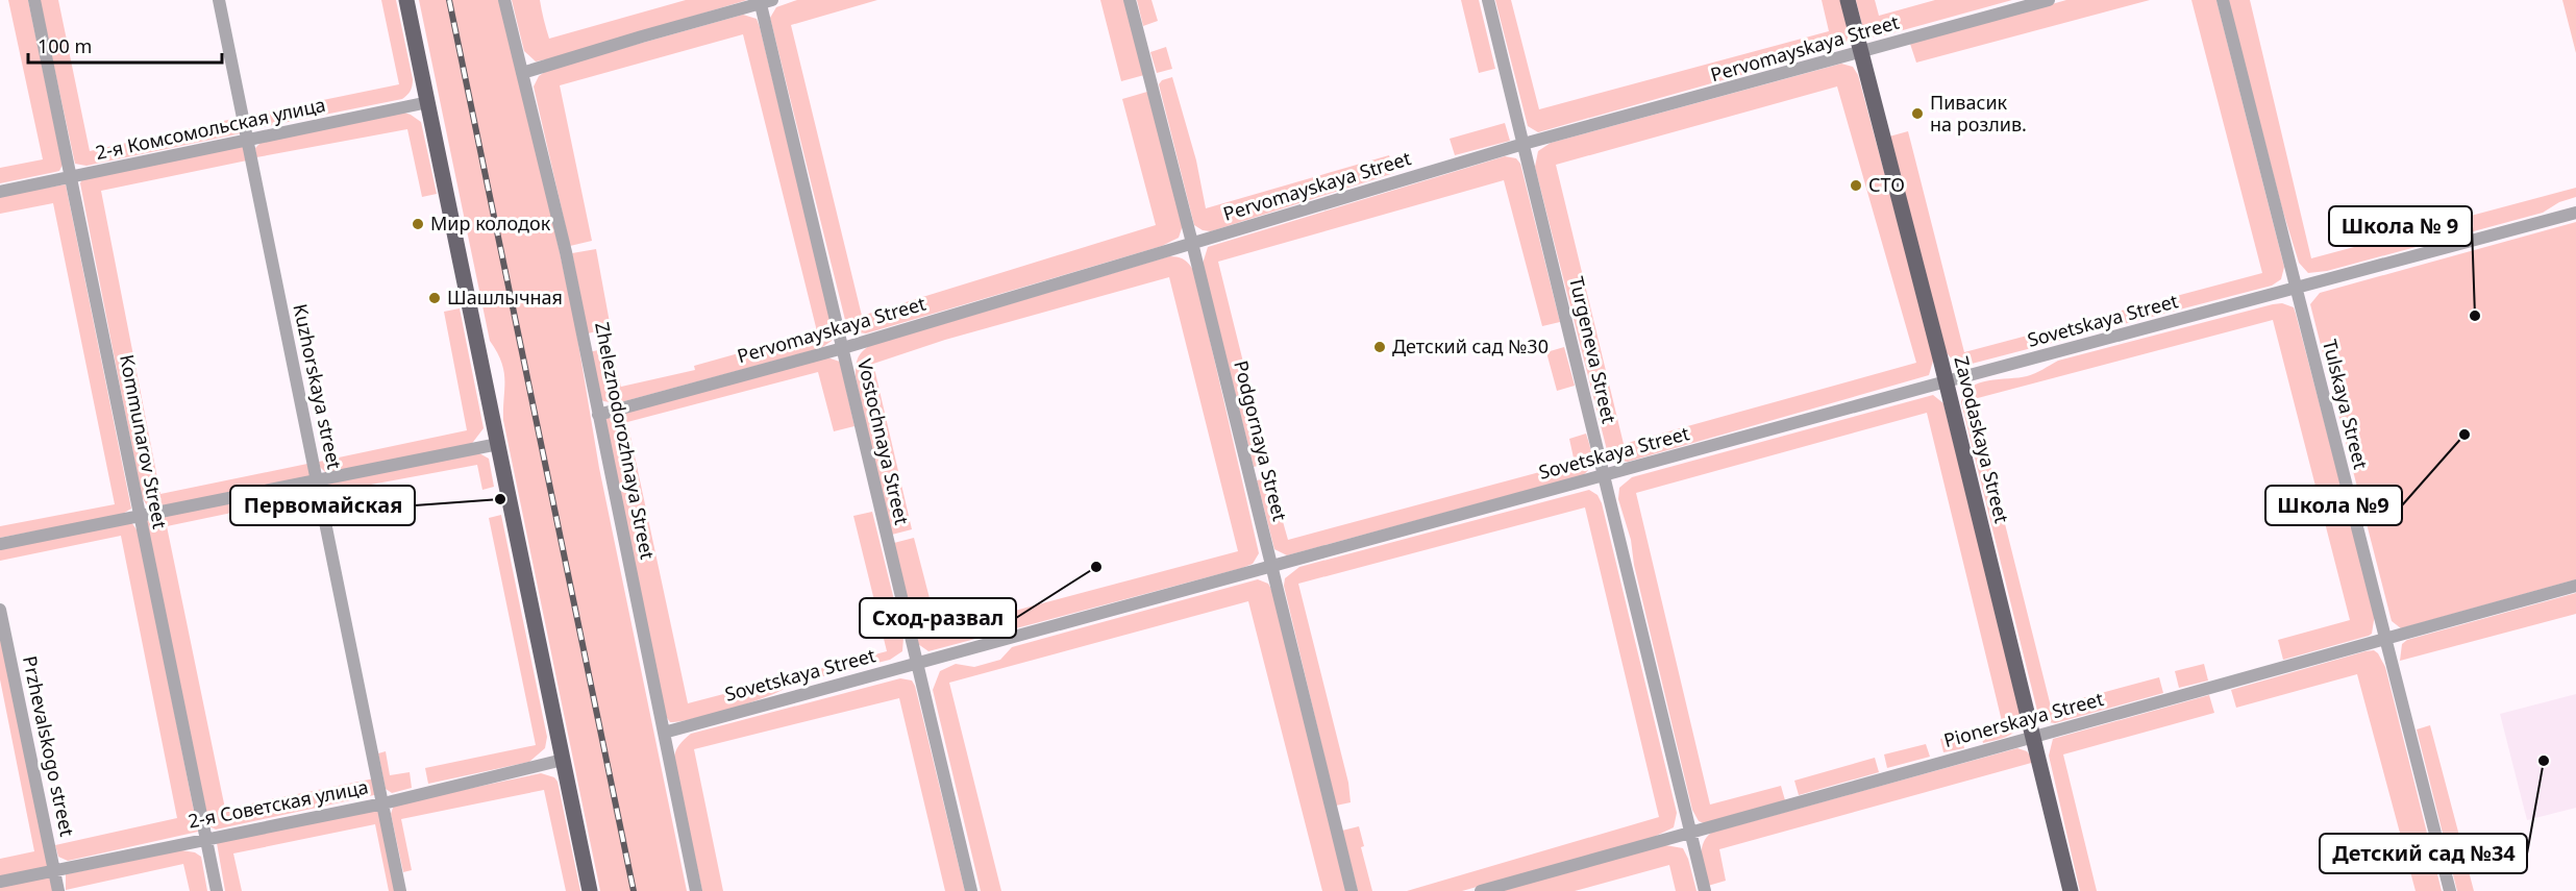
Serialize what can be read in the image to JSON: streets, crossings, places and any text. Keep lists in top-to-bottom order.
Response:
{
  "streets": {
    "main road": ["Zavodaskaya Street"],
    "street": [
      "Pervomayskaya Street",
      "2-я Комсомольская улица",
      "Sovetskaya Street",
      "Turgeneva Street",
      "Kuzhorskaya street",
      "Tulskaya Street",
      "Zheleznodorozhnaya Street",
      "Podgornaya Street",
      "Kommunarov Street",
      "Vostochnaya Street",
      "Pionerskaya Street",
      "Przhevalskogo street",
      "2-я Советская улица"
    ]
  },
  "crossings": [
    ["Pervomayskaya Street", "Turgeneva Street"],
    ["Pervomayskaya Street", "Zavodaskaya Street"],
    ["Pervomayskaya Street", "Zheleznodorozhnaya Street"],
    ["Pervomayskaya Street", "Podgornaya Street"],
    ["Pervomayskaya Street", "Vostochnaya Street"],
    ["2-я Комсомольская улица", "Kuzhorskaya street"],
    ["2-я Комсомольская улица", "Kommunarov Street"],
    ["Sovetskaya Street", "Turgeneva Street"],
    ["Sovetskaya Street", "Tulskaya Street"],
    ["Sovetskaya Street", "Zavodaskaya Street"],
    ["Sovetskaya Street", "Zheleznodorozhnaya Street"],
    ["Sovetskaya Street", "Podgornaya Street"],
    ["Sovetskaya Street", "Vostochnaya Street"],
    ["Turgeneva Street", "Pionerskaya Street"],
    ["Kuzhorskaya street", "2-я Советская улица"],
    ["Tulskaya Street", "Pionerskaya Street"],
    ["Zavodaskaya Street", "Pionerskaya Street"],
    ["Kommunarov Street", "2-я Советская улица"],
    ["Przhevalskogo street", "2-я Советская улица"]
  ],
  "places": [
    "Пивасик на розлив.",
    "СТО",
    "Мир колодок",
    "Шашлычная",
    "Школа № 9",
    "Детский сад №30",
    "Школа №9",
    "Первомайская",
    "Сход-развал",
    "Детский сад №34"
  ],
  "scale_bar": "100 m"
}
